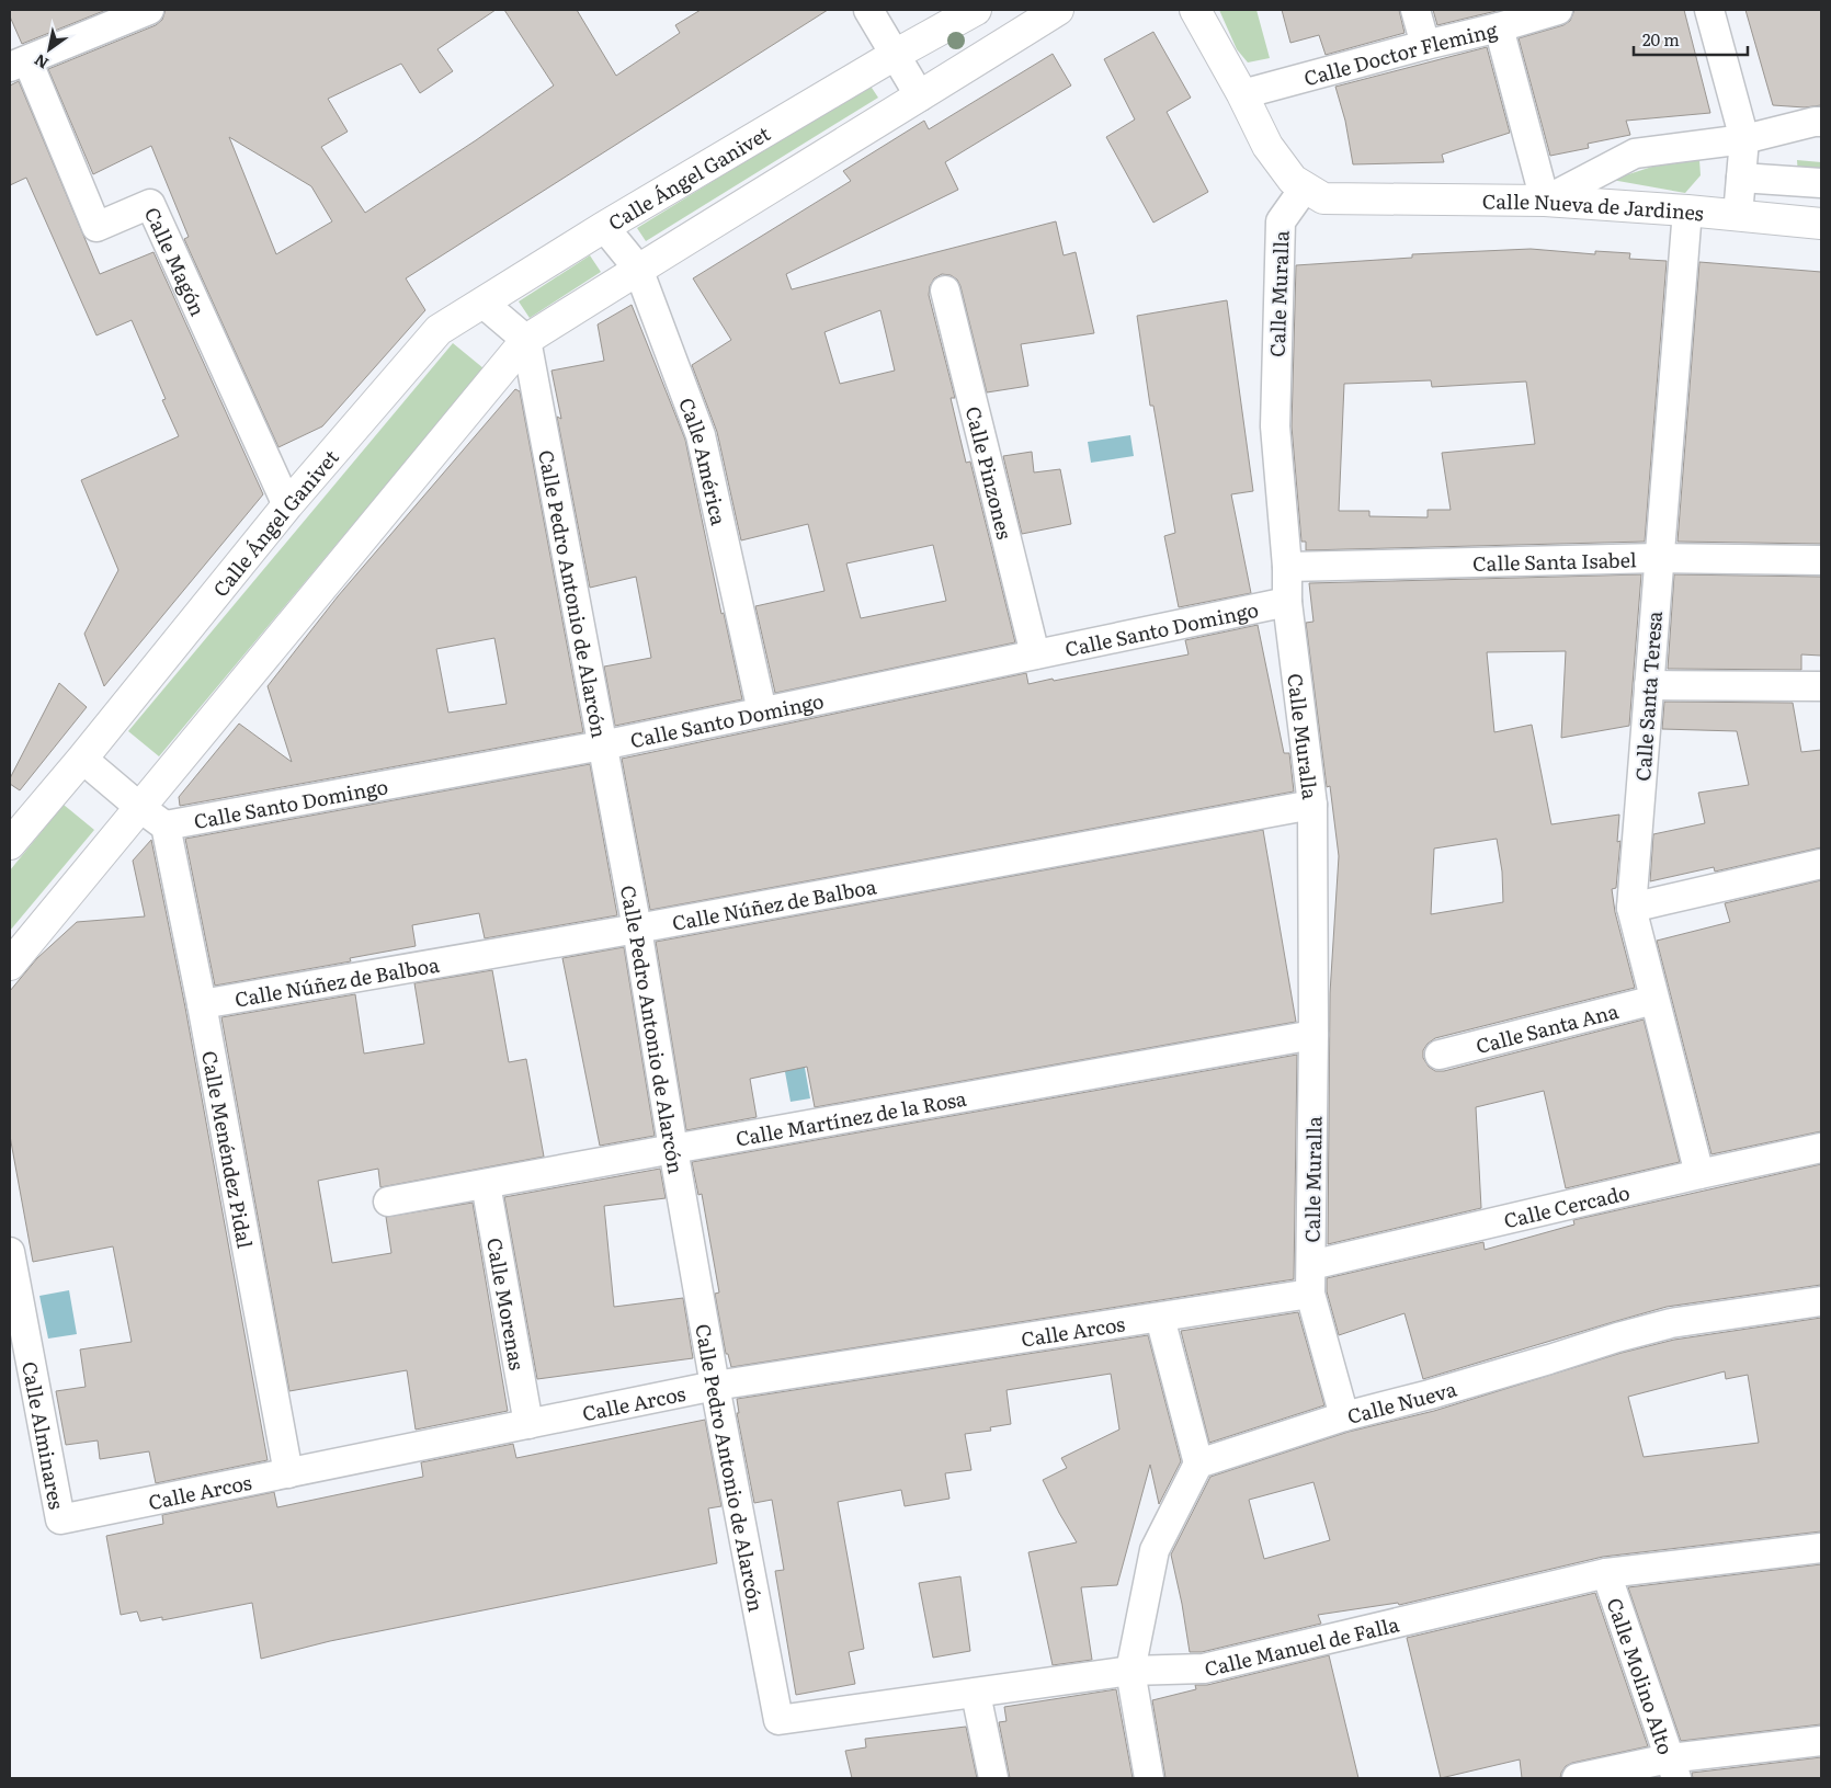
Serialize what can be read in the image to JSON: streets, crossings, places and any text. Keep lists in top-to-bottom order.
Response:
{
  "streets": {
    "street": [
      "Calle Doctor Fleming",
      "Calle Ángel Ganivet",
      "Calle Nueva de Jardines",
      "Calle Magón",
      "Calle Muralla",
      "Calle América",
      "Calle Pinzones",
      "Calle Santa Isabel",
      "Calle Pedro Antonio de Alarcón",
      "Calle Santo Domingo",
      "Calle Santa Teresa",
      "Calle Núñez de Balboa",
      "Calle Santa Ana",
      "Calle Martínez de la Rosa",
      "Calle Menéndez Pidal",
      "Calle Cercado",
      "Calle Morenas",
      "Calle Arcos",
      "Calle Nueva",
      "Calle Alminares",
      "Calle Manuel de Falla",
      "Calle Molino Alto"
    ]
  },
  "crossings": [
    ["Calle Doctor Fleming", "Calle Nueva de Jardines"],
    ["Calle Ángel Ganivet", "Calle Magón"],
    ["Calle Ángel Ganivet", "Calle América"],
    ["Calle Nueva de Jardines", "Calle Muralla"],
    ["Calle Nueva de Jardines", "Calle Santa Teresa"],
    ["Calle Muralla", "Calle Santa Isabel"],
    ["Calle Muralla", "Calle Santo Domingo"],
    ["Calle Muralla", "Calle Núñez de Balboa"],
    ["Calle Muralla", "Calle Martínez de la Rosa"],
    ["Calle Muralla", "Calle Cercado"],
    ["Calle Muralla", "Calle Arcos"],
    ["Calle Muralla", "Calle Nueva"],
    ["Calle América", "Calle Santo Domingo"],
    ["Calle Pinzones", "Calle Santo Domingo"],
    ["Calle Santa Isabel", "Calle Santa Teresa"],
    ["Calle Pedro Antonio de Alarcón", "Calle Santo Domingo"],
    ["Calle Pedro Antonio de Alarcón", "Calle Núñez de Balboa"],
    ["Calle Pedro Antonio de Alarcón", "Calle Martínez de la Rosa"],
    ["Calle Pedro Antonio de Alarcón", "Calle Arcos"],
    ["Calle Pedro Antonio de Alarcón", "Calle Manuel de Falla"],
    ["Calle Santo Domingo", "Calle Menéndez Pidal"],
    ["Calle Santa Teresa", "Calle Santa Ana"],
    ["Calle Santa Teresa", "Calle Cercado"],
    ["Calle Núñez de Balboa", "Calle Menéndez Pidal"],
    ["Calle Martínez de la Rosa", "Calle Morenas"],
    ["Calle Menéndez Pidal", "Calle Arcos"],
    ["Calle Morenas", "Calle Arcos"],
    ["Calle Arcos", "Calle Alminares"],
    ["Calle Manuel de Falla", "Calle Molino Alto"]
  ],
  "scale_bar": "20 m",
  "north": "bottom left"
}
